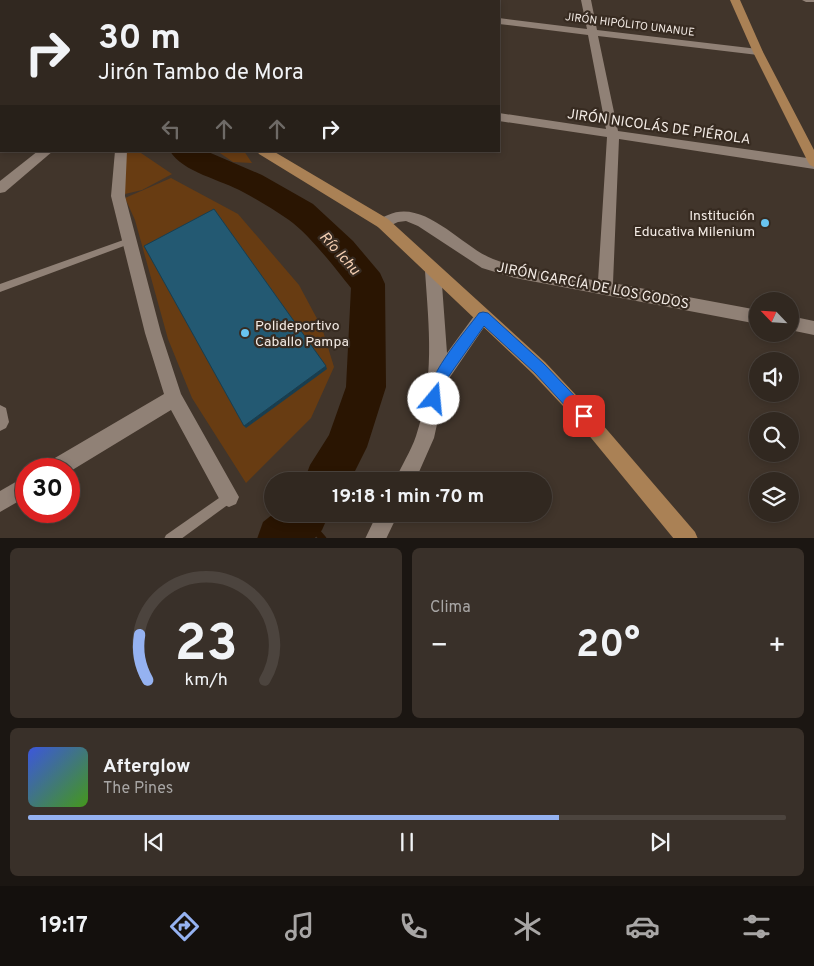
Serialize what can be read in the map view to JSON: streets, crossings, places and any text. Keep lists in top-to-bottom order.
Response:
{
  "streets": {
    "street": ["JIRÓN HIPÓLITO UNANUE", "JIRÓN NICOLÁS DE PIÉROLA", "JIRÓN GARCÍA DE LOS GODOS"]
  },
  "water": ["Río Ichu"],
  "places": ["Institución Educativa Milenium", "Polideportivo Caballo Pampa"],
  "north": "top left",
  "page": {
    "turn": ["30 m", "Jirón Tambo de Mora"],
    "limit": "30",
    "trip": "19:18 · 1 min · 70 m",
    "tile": "Clima",
    "heat": ["−", "20°", "+"],
    "song": ["Afterglow", "The Pines"],
    "tabs": "19:17",
    "gauge": ["23", "km/h"]
  }
}
